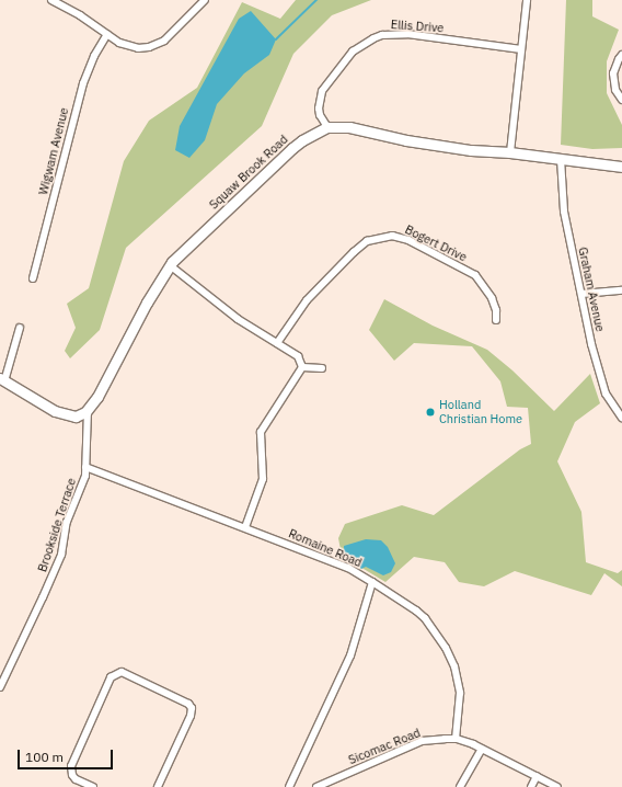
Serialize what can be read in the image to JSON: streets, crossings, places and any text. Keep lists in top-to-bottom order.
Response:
{
  "streets": {
    "street": [
      "Ellis Drive",
      "Wigwam Avenue",
      "Squaw Brook Road",
      "Bogert Drive",
      "Graham Avenue",
      "Brookside Terrace",
      "Romaine Road",
      "Sicomac Road"
    ]
  },
  "crossings": [
    ["Ellis Drive", "Squaw Brook Road"],
    ["Squaw Brook Road", "Graham Avenue"],
    ["Squaw Brook Road", "Brookside Terrace"],
    ["Brookside Terrace", "Romaine Road"],
    ["Romaine Road", "Sicomac Road"]
  ],
  "places": ["Holland Christian Home"],
  "scale_bar": "100 m"
}
